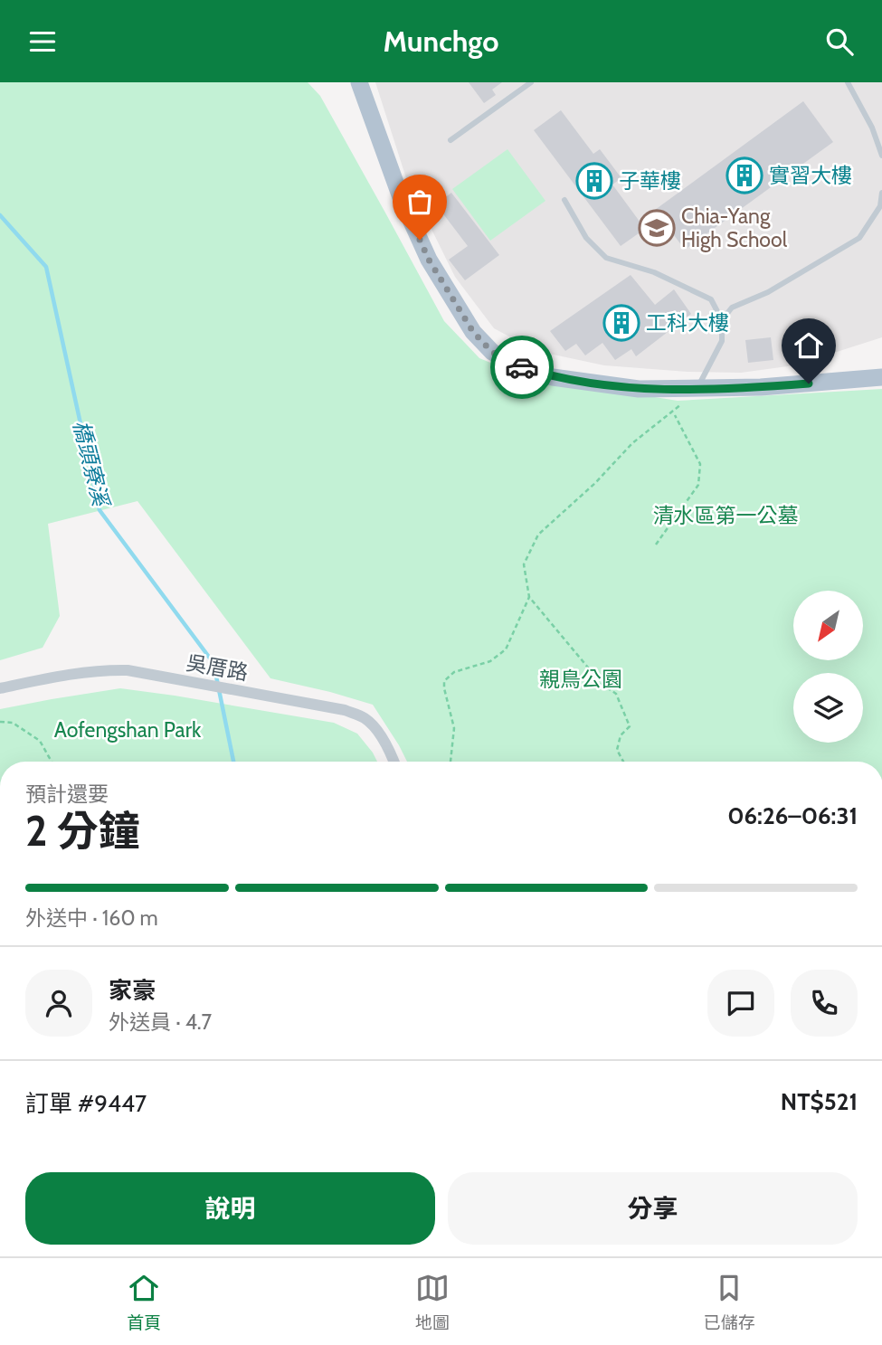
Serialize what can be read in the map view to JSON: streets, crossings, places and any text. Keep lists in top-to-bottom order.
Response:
{
  "streets": {
    "street": ["吳厝路"]
  },
  "water": ["橋頭寮溪"],
  "parks": ["清水區第一公墓", "親鳥公園", "Aofengshan Park"],
  "places": {
    "building": ["實習大樓", "子華樓", "工科大樓"],
    "school or university": ["Chia-Yang High School"]
  },
  "north": "bottom left",
  "page": {
    "header": "Munchgo",
    "heading": ["2 分鐘", "預計還要", "06:26–06:31"],
    "panel": [
      "家豪",
      "外送員 · 4.7",
      "訂單 #9447",
      "NT$521"
    ],
    "bar": "外送中 · 160 m",
    "buttons": ["說明", "分享"],
    "tabs": ["首頁", "地圖", "已儲存"]
  }
}
